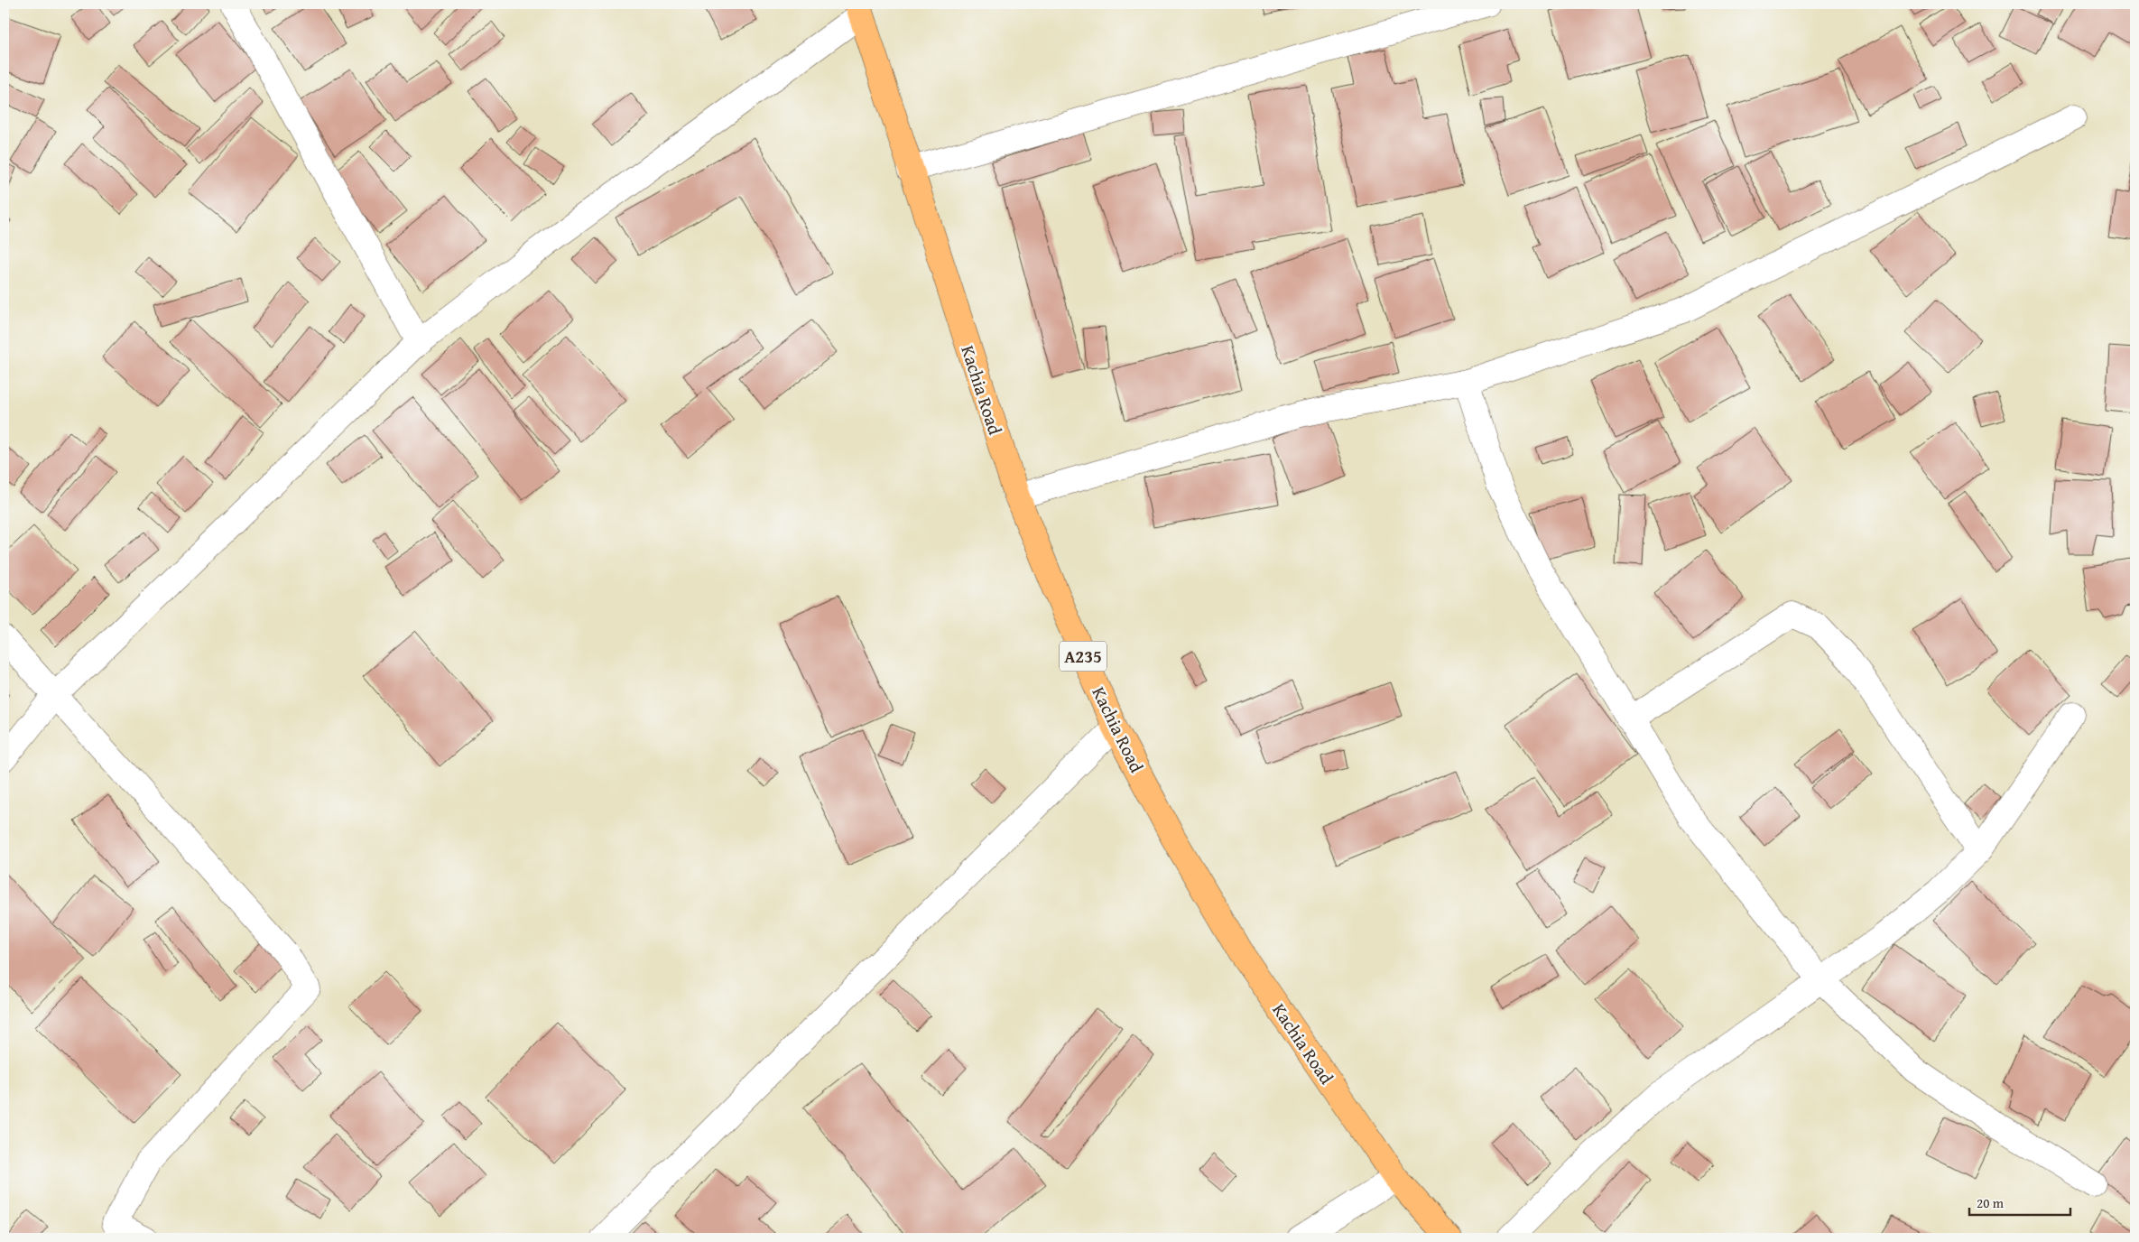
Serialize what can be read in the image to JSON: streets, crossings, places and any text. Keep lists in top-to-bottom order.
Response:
{
  "streets": {
    "highway": ["Kachia Road", "A235"]
  },
  "scale_bar": "20 m"
}
